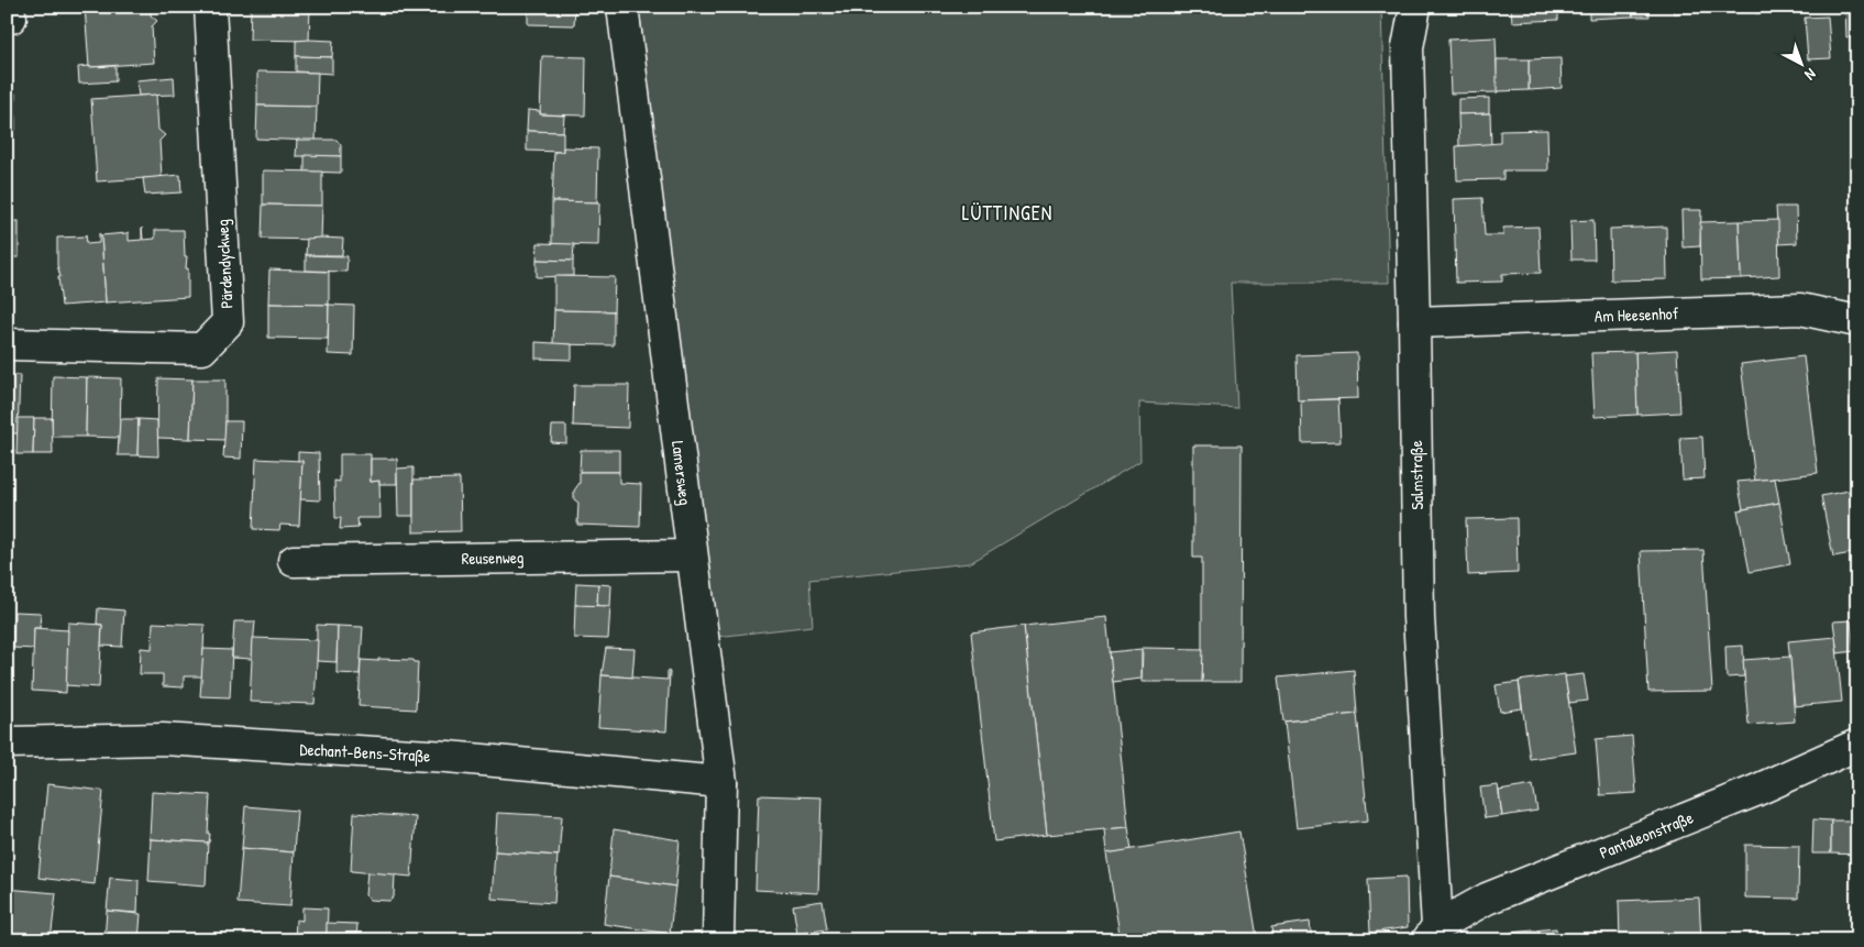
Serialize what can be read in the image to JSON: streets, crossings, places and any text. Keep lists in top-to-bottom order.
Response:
{
  "streets": {
    "street": [
      "Pärdendyckweg",
      "Am Heesenhof",
      "Lamersweg",
      "Salmstraße",
      "Reusenweg",
      "Dechant-Bens-Straße",
      "Pantaleonstraße"
    ]
  },
  "crossings": [
    ["Am Heesenhof", "Salmstraße"],
    ["Lamersweg", "Reusenweg"],
    ["Lamersweg", "Dechant-Bens-Straße"],
    ["Salmstraße", "Pantaleonstraße"]
  ],
  "districts": ["LÜTTINGEN"],
  "north": "bottom right"
}
